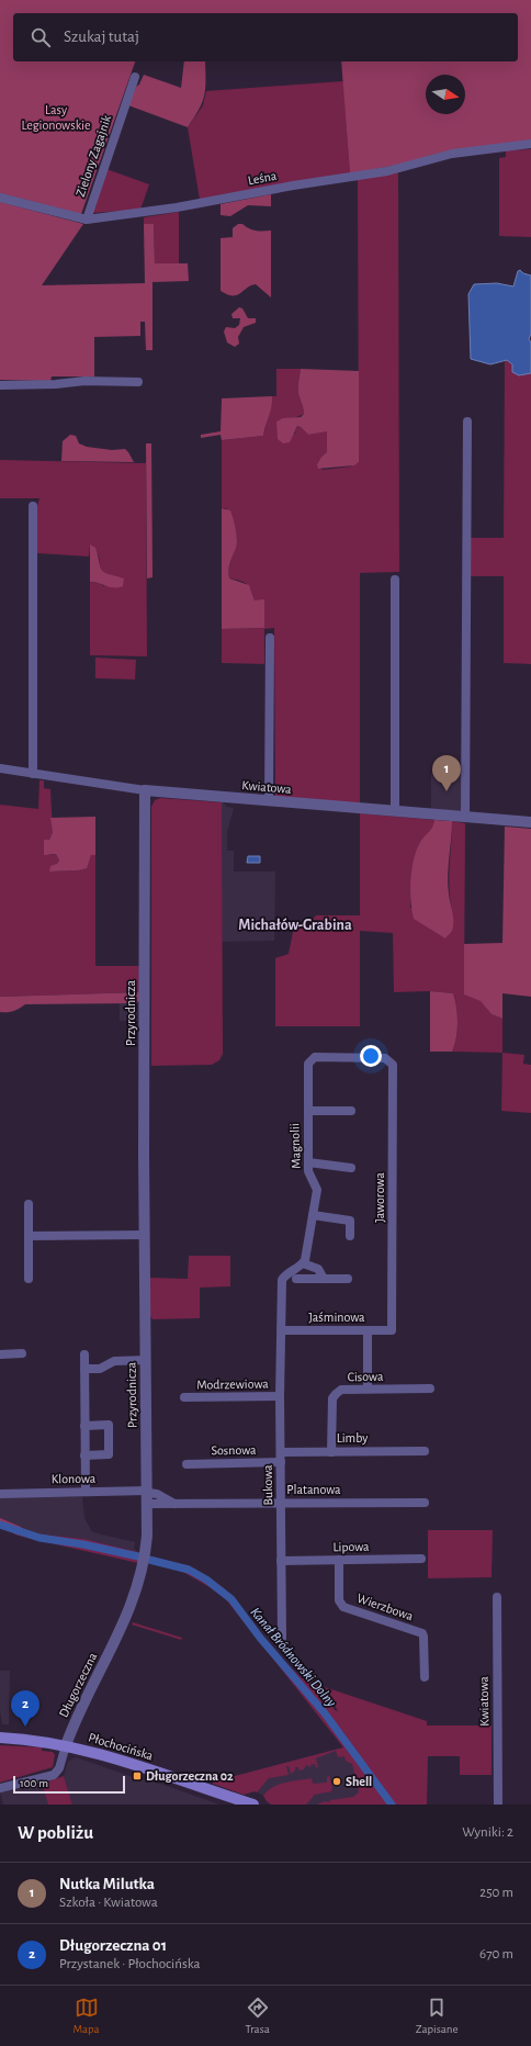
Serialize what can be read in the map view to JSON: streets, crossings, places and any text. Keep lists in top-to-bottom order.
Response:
{
  "streets": {
    "main road": ["Płochocińska"],
    "street": [
      "Zielony Zagajnik",
      "Leśna",
      "Kwiatowa",
      "Przyrodnicza",
      "Magnolii",
      "Jaworowa",
      "Jaśminowa",
      "Cisowa",
      "Modrzewiowa",
      "Limby",
      "Sosnowa",
      "Klonowa",
      "Bukowa",
      "Platanowa",
      "Lipowa",
      "Wierzbowa",
      "Długorzeczna"
    ]
  },
  "crossings": [
    ["Zielony Zagajnik", "Leśna"],
    ["Kwiatowa", "Przyrodnicza"],
    ["Przyrodnicza", "Klonowa"],
    ["Przyrodnicza", "Platanowa"],
    ["Przyrodnicza", "Długorzeczna"],
    ["Magnolii", "Jaworowa"],
    ["Jaworowa", "Jaśminowa"],
    ["Jaśminowa", "Bukowa"],
    ["Cisowa", "Limby"],
    ["Modrzewiowa", "Bukowa"],
    ["Limby", "Bukowa"],
    ["Sosnowa", "Bukowa"],
    ["Klonowa", "Platanowa"],
    ["Bukowa", "Platanowa"],
    ["Bukowa", "Lipowa"],
    ["Lipowa", "Wierzbowa"],
    ["Długorzeczna", "Płochocińska"]
  ],
  "districts": ["Michałów-Grabina"],
  "water": ["Kanał Bródnowski Dolny"],
  "parks": ["Lasy Legionowskie"],
  "places": {
    "transit": ["Długorzeczna 02"],
    "other": ["Shell"]
  },
  "scale_bar": "100 m",
  "north": "right",
  "page": {
    "search": "Szukaj tutaj",
    "pins": ["1", "2"],
    "scale": "100 m",
    "heading": ["W pobliżu", "Wyniki: 2"],
    "list": [
      {
        "mark": "1",
        "name": "Nutka Milutka",
        "note": "Szkoła · Kwiatowa",
        "value": "250 m"
      },
      {
        "mark": "2",
        "name": "Długorzeczna 01",
        "note": "Przystanek · Płochocińska",
        "value": "670 m"
      }
    ],
    "nav": ["Mapa", "Trasa", "Zapisane"]
  }
}
